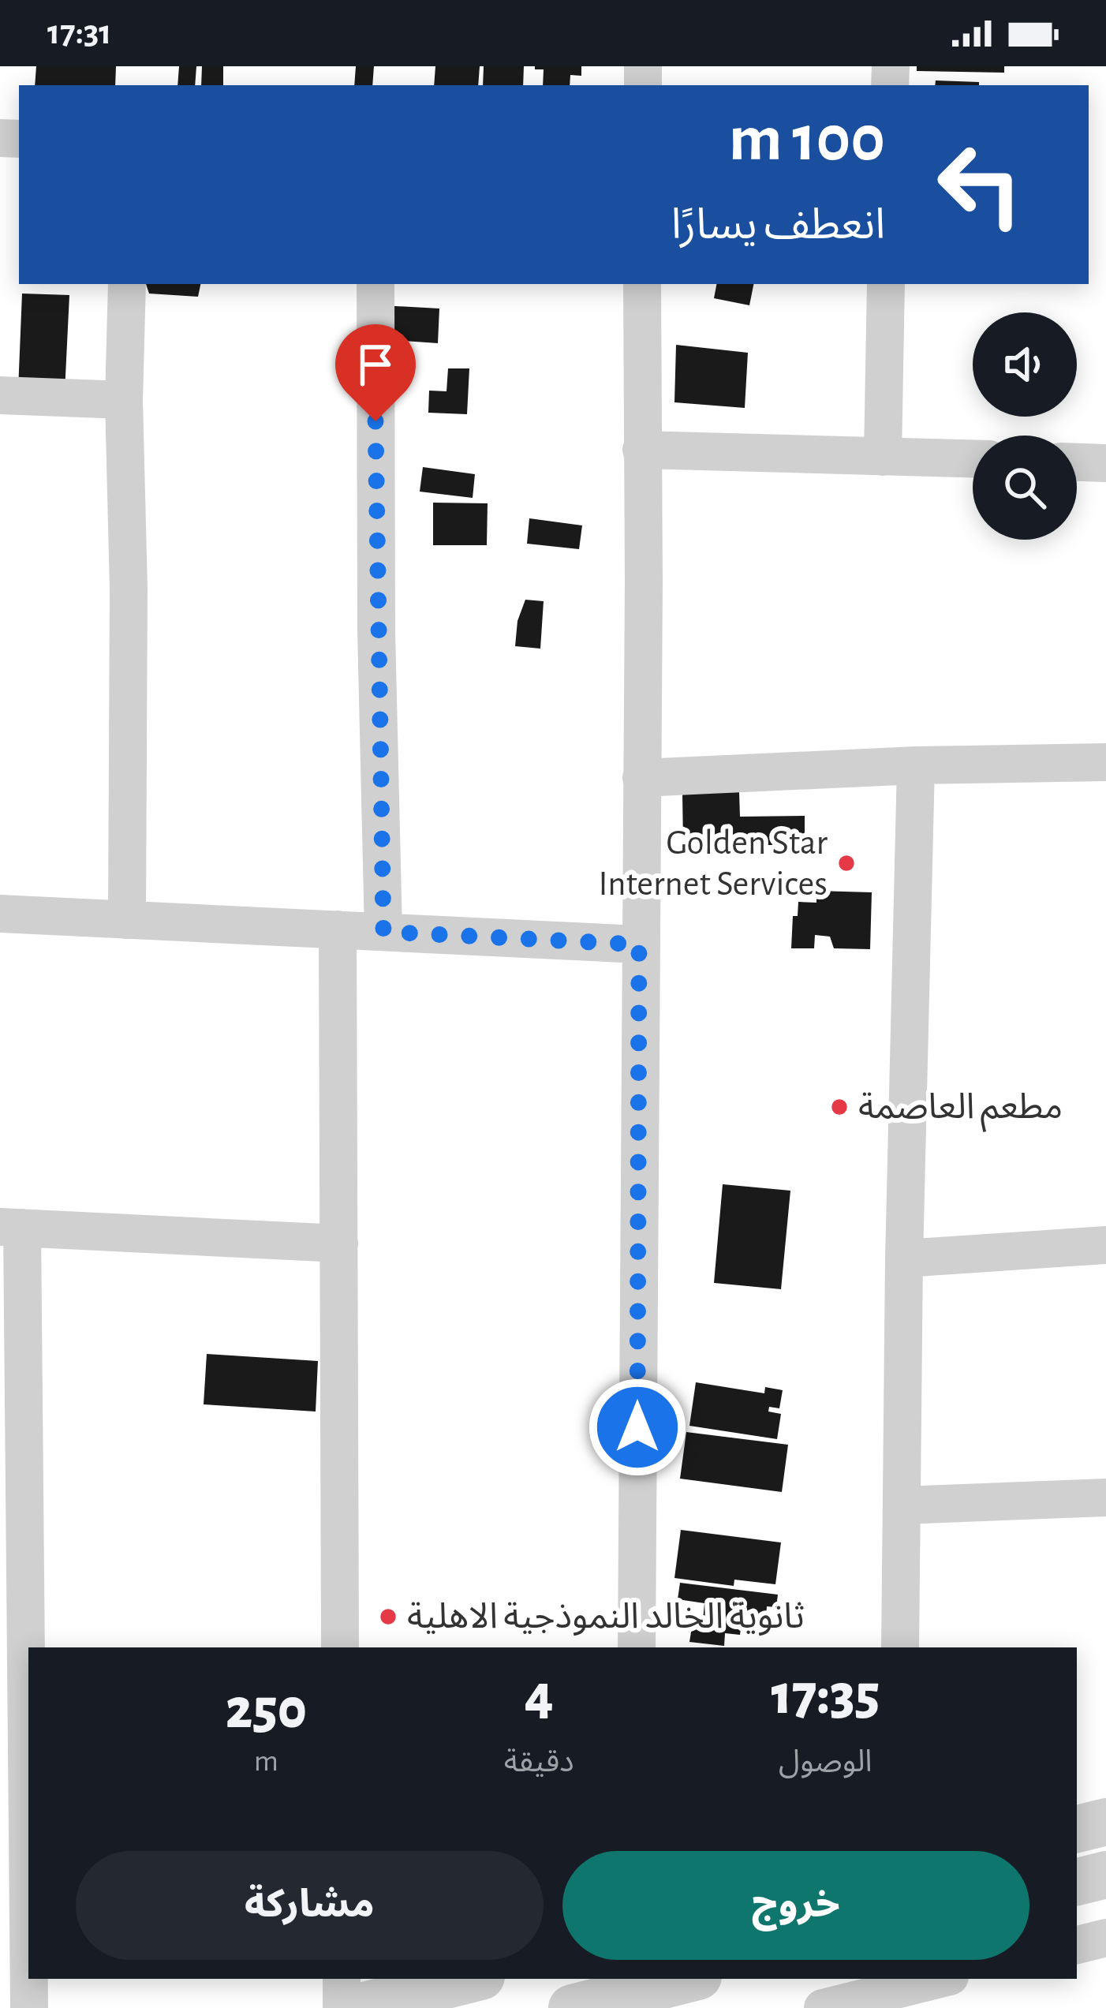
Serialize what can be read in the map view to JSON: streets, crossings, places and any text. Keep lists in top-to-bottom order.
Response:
{
  "places": ["Golden Star Internet Services", "مطعم العاصمة", "ثانوية الخالد النموذجية الاهلية"],
  "page": {
    "status": "17:31",
    "turn": ["100 m", "انعطف يسارًا"],
    "eta": [
      "17:35",
      "الوصول",
      "4",
      "دقيقة",
      "250",
      "m"
    ],
    "buttons": ["خروج", "مشاركة"]
  }
}
